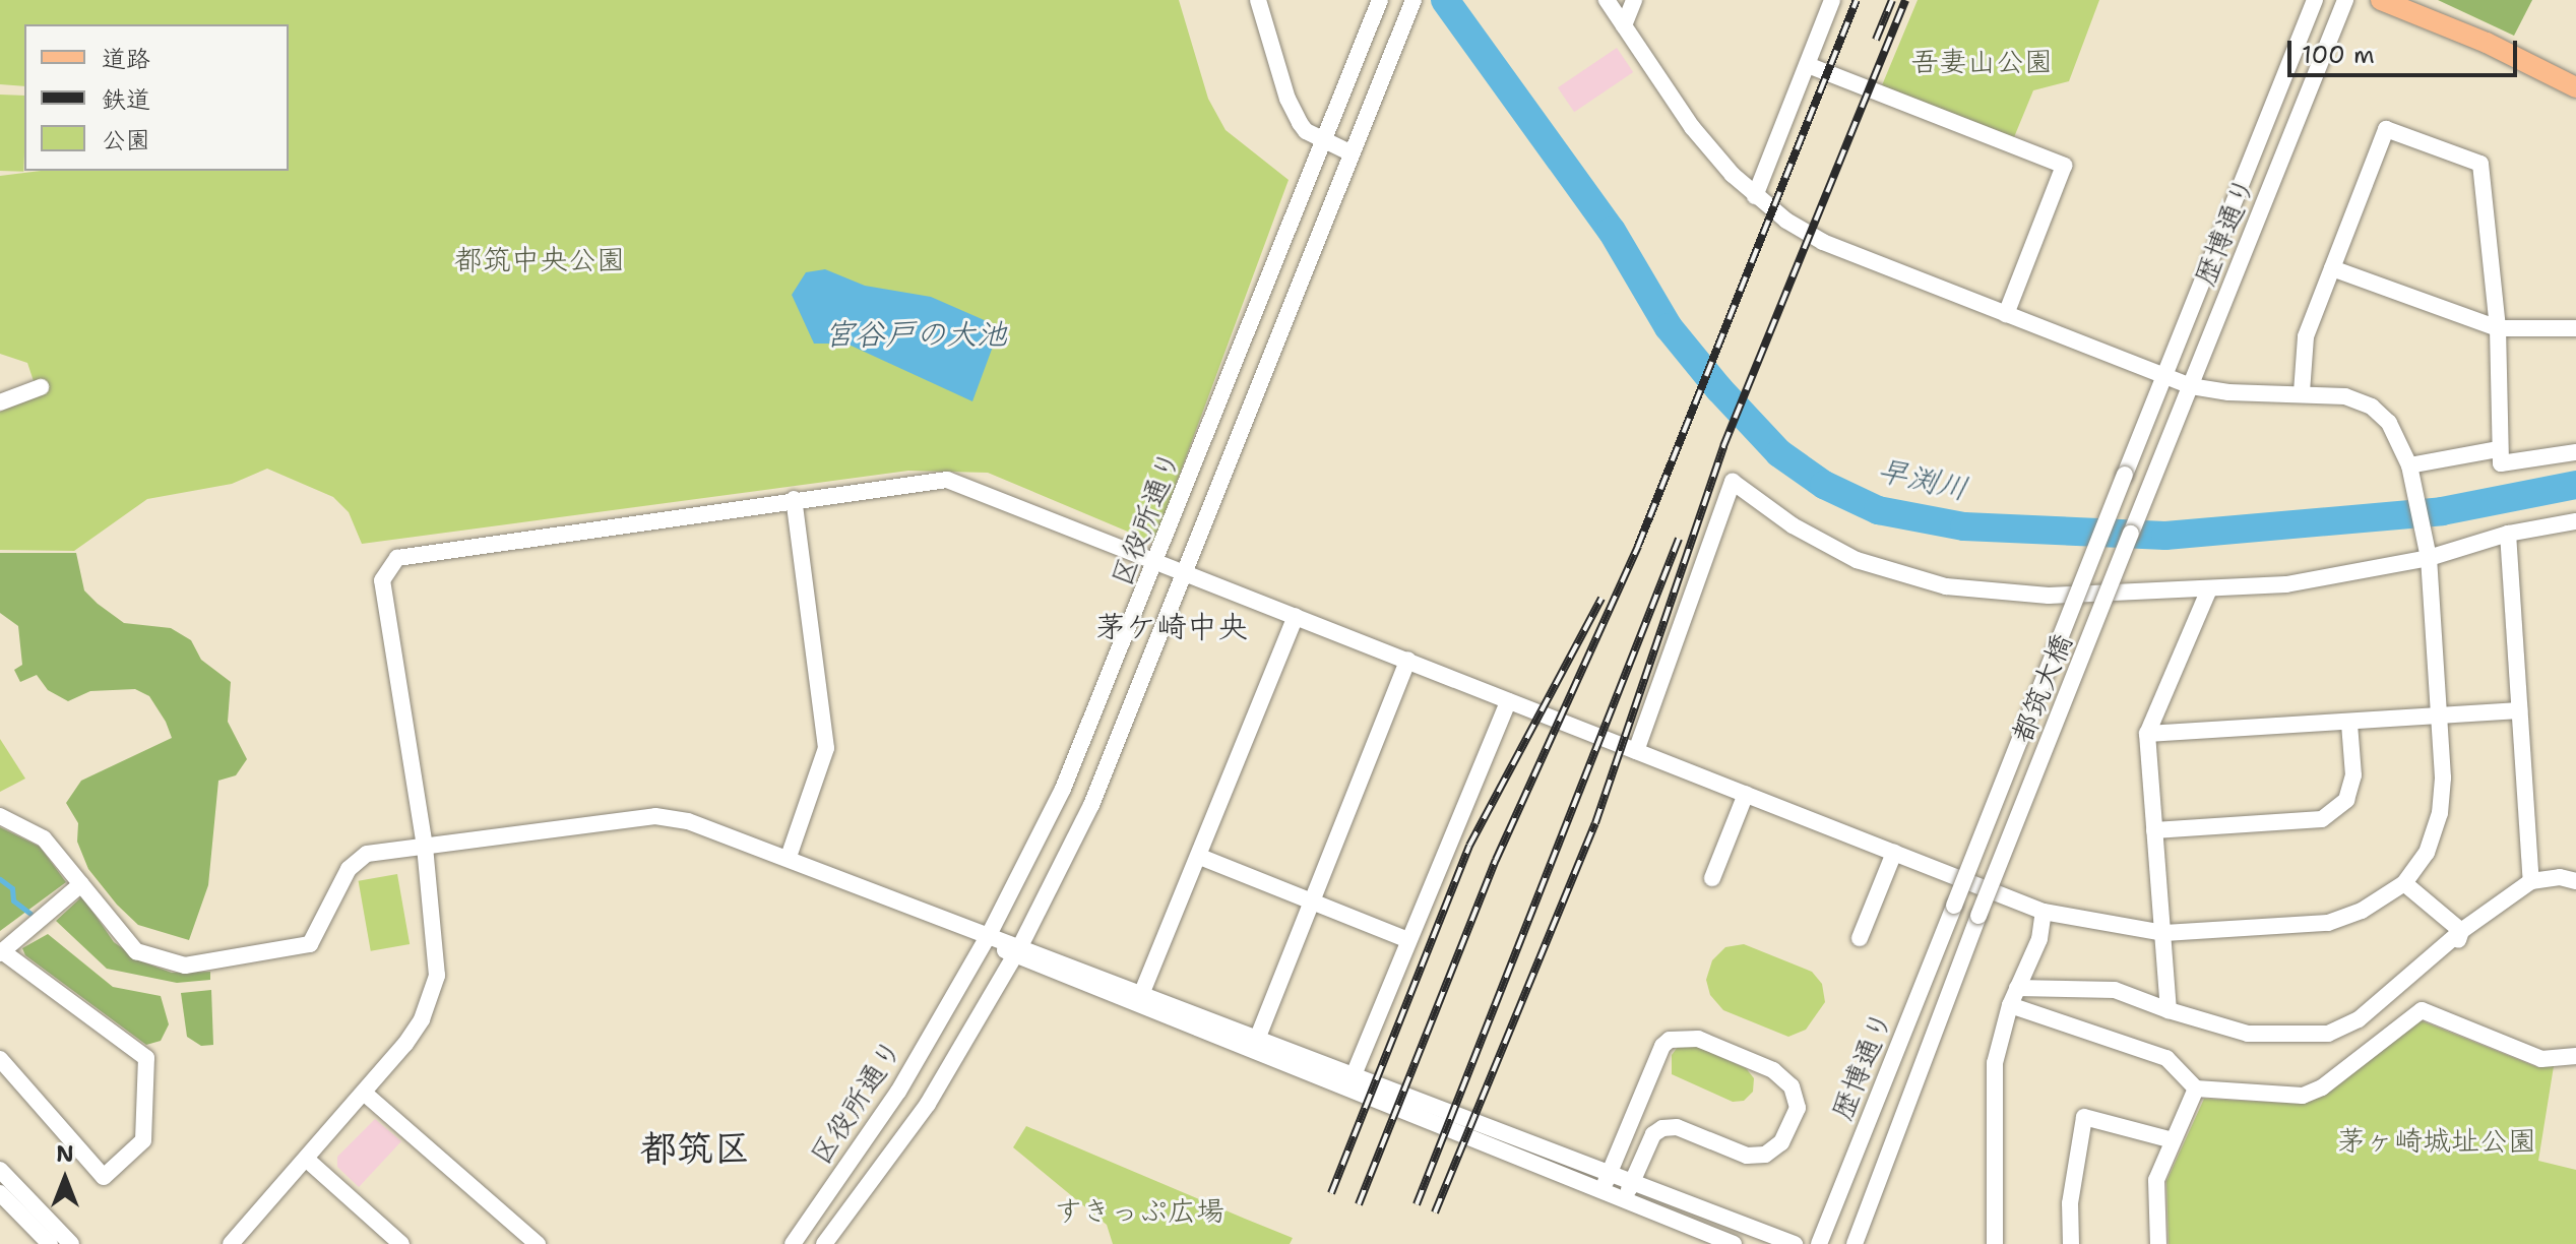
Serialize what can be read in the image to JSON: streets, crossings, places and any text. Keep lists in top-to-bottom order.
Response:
{
  "streets": {
    "street": ["歴博通り", "区役所通り", "都筑大橋"]
  },
  "crossings": [
    ["歴博通り", "都筑大橋"]
  ],
  "districts": ["茅ケ崎中央", "都筑区"],
  "water": ["宮谷戸の大池", "早渕川"],
  "parks": [
    "吾妻山公園",
    "都筑中央公園",
    "茅ヶ崎城址公園",
    "すきっぷ広場"
  ],
  "legend": ["道路", "鉄道", "公園"],
  "scale_bar": "100 m",
  "north": "top"
}
